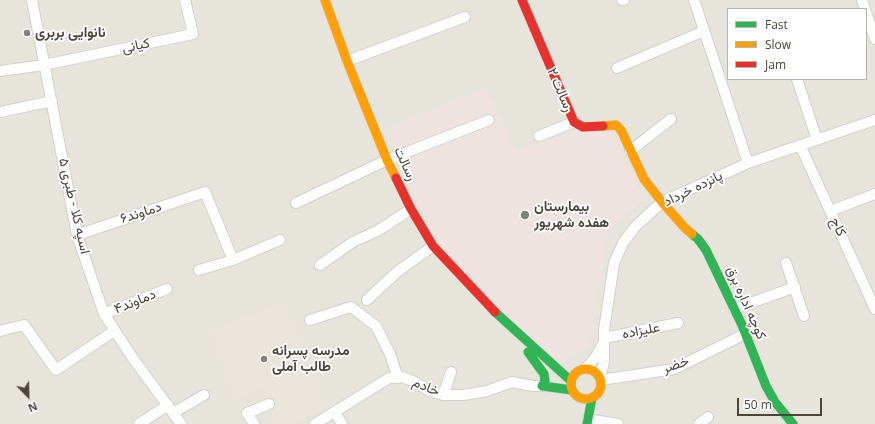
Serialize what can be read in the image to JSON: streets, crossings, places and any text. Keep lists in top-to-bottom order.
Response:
{
  "streets": {
    "main road": [
      "رسالت ۲",
      "رسالت",
      "کوچه اداره برق",
      "خادم"
    ],
    "street": [
      "کیانی",
      "پانزده خرداد",
      "اسپه کلا - طبری ۵",
      "دماوند۶",
      "کاج",
      "دماوند۴",
      "علیزاده",
      "خضر"
    ]
  },
  "crossings": [
    ["کیانی", "اسپه کلا - طبری ۵"],
    ["رسالت ۲", "پانزده خرداد"],
    ["رسالت ۲", "کوچه اداره برق"],
    ["رسالت", "پانزده خرداد"],
    ["رسالت", "خضر"],
    ["رسالت", "خادم"],
    ["پانزده خرداد", "کاج"],
    ["پانزده خرداد", "کوچه اداره برق"],
    ["پانزده خرداد", "علیزاده"],
    ["پانزده خرداد", "خضر"],
    ["پانزده خرداد", "خادم"],
    ["اسپه کلا - طبری ۵", "دماوند۶"],
    ["اسپه کلا - طبری ۵", "دماوند۴"],
    ["کوچه اداره برق", "خضر"],
    ["خضر", "خادم"]
  ],
  "places": ["نانوایی بربری", "بیمارستان هفده شهریور", "مدرسه پسرانه طالب آملی"],
  "legend": ["Fast", "Slow", "Jam"],
  "scale_bar": "50 m",
  "north": "bottom right"
}
